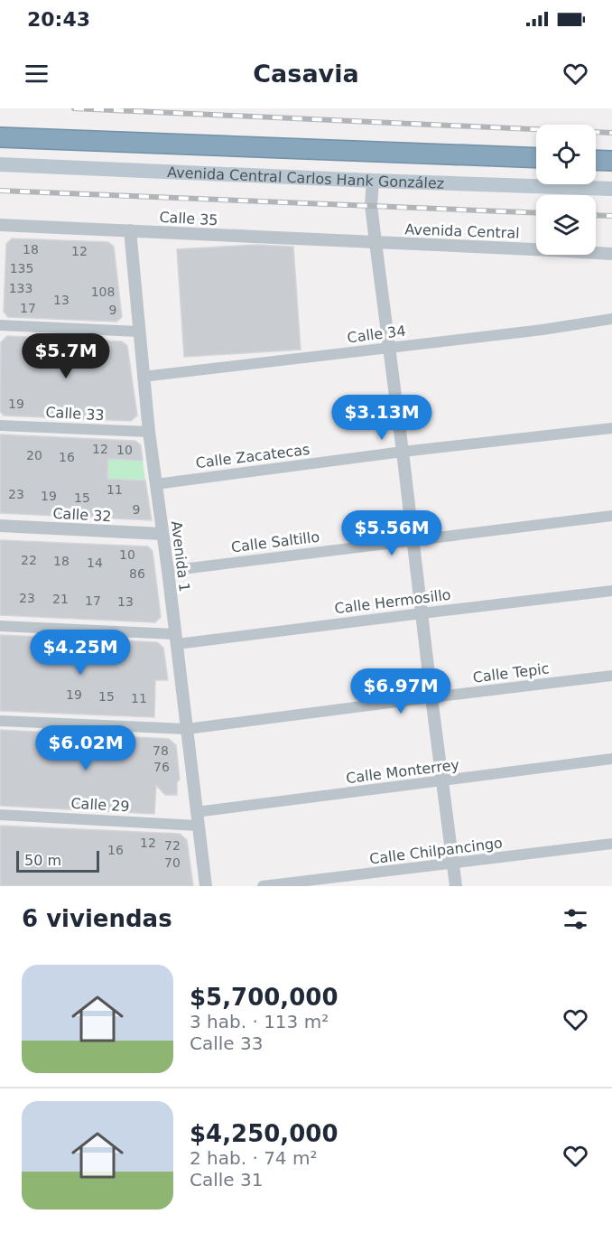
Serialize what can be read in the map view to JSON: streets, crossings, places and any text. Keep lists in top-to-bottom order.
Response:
{
  "streets": {
    "highway": ["Avenida Central Carlos Hank González"],
    "street": [
      "Calle 35",
      "Avenida Central",
      "Calle 34",
      "Calle 33",
      "Calle Zacatecas",
      "Calle 32",
      "Calle Saltillo",
      "Avenida 1",
      "Calle Hermosillo",
      "Calle Tepic",
      "Calle Monterrey",
      "Calle 29",
      "Calle Chilpancingo"
    ]
  },
  "crossings": [
    ["Calle 35", "Avenida Central"],
    ["Calle 35", "Avenida 1"],
    ["Calle 34", "Avenida 1"],
    ["Calle 33", "Avenida 1"],
    ["Calle Zacatecas", "Avenida 1"],
    ["Calle 32", "Avenida 1"],
    ["Calle Saltillo", "Avenida 1"],
    ["Avenida 1", "Calle Hermosillo"],
    ["Avenida 1", "Calle Tepic"],
    ["Avenida 1", "Calle Monterrey"],
    ["Avenida 1", "Calle 29"]
  ],
  "house_numbers": [
    "18",
    "12",
    "135",
    "133",
    "108",
    "13",
    "17",
    "9",
    "19",
    "12",
    "10",
    "20",
    "16",
    "11",
    "23",
    "19",
    "15",
    "9",
    "10",
    "22",
    "18",
    "14",
    "86",
    "23",
    "21",
    "17",
    "13",
    "19",
    "15",
    "11",
    "78",
    "76",
    "12",
    "72",
    "16",
    "70"
  ],
  "scale_bar": "50 m",
  "page": {
    "status": "20:43",
    "header": "Casavia",
    "price": [
      "$5.7M",
      "$3.13M",
      "$5.56M",
      "$4.25M",
      "$6.97M",
      "$6.02M"
    ],
    "scale": "50 m",
    "heading": "6 viviendas",
    "list": [
      {
        "name": "$5,700,000",
        "note": "3 hab. · 113 m² · Calle 33"
      },
      {
        "name": "$4,250,000",
        "note": "2 hab. · 74 m² · Calle 31"
      }
    ]
  }
}
